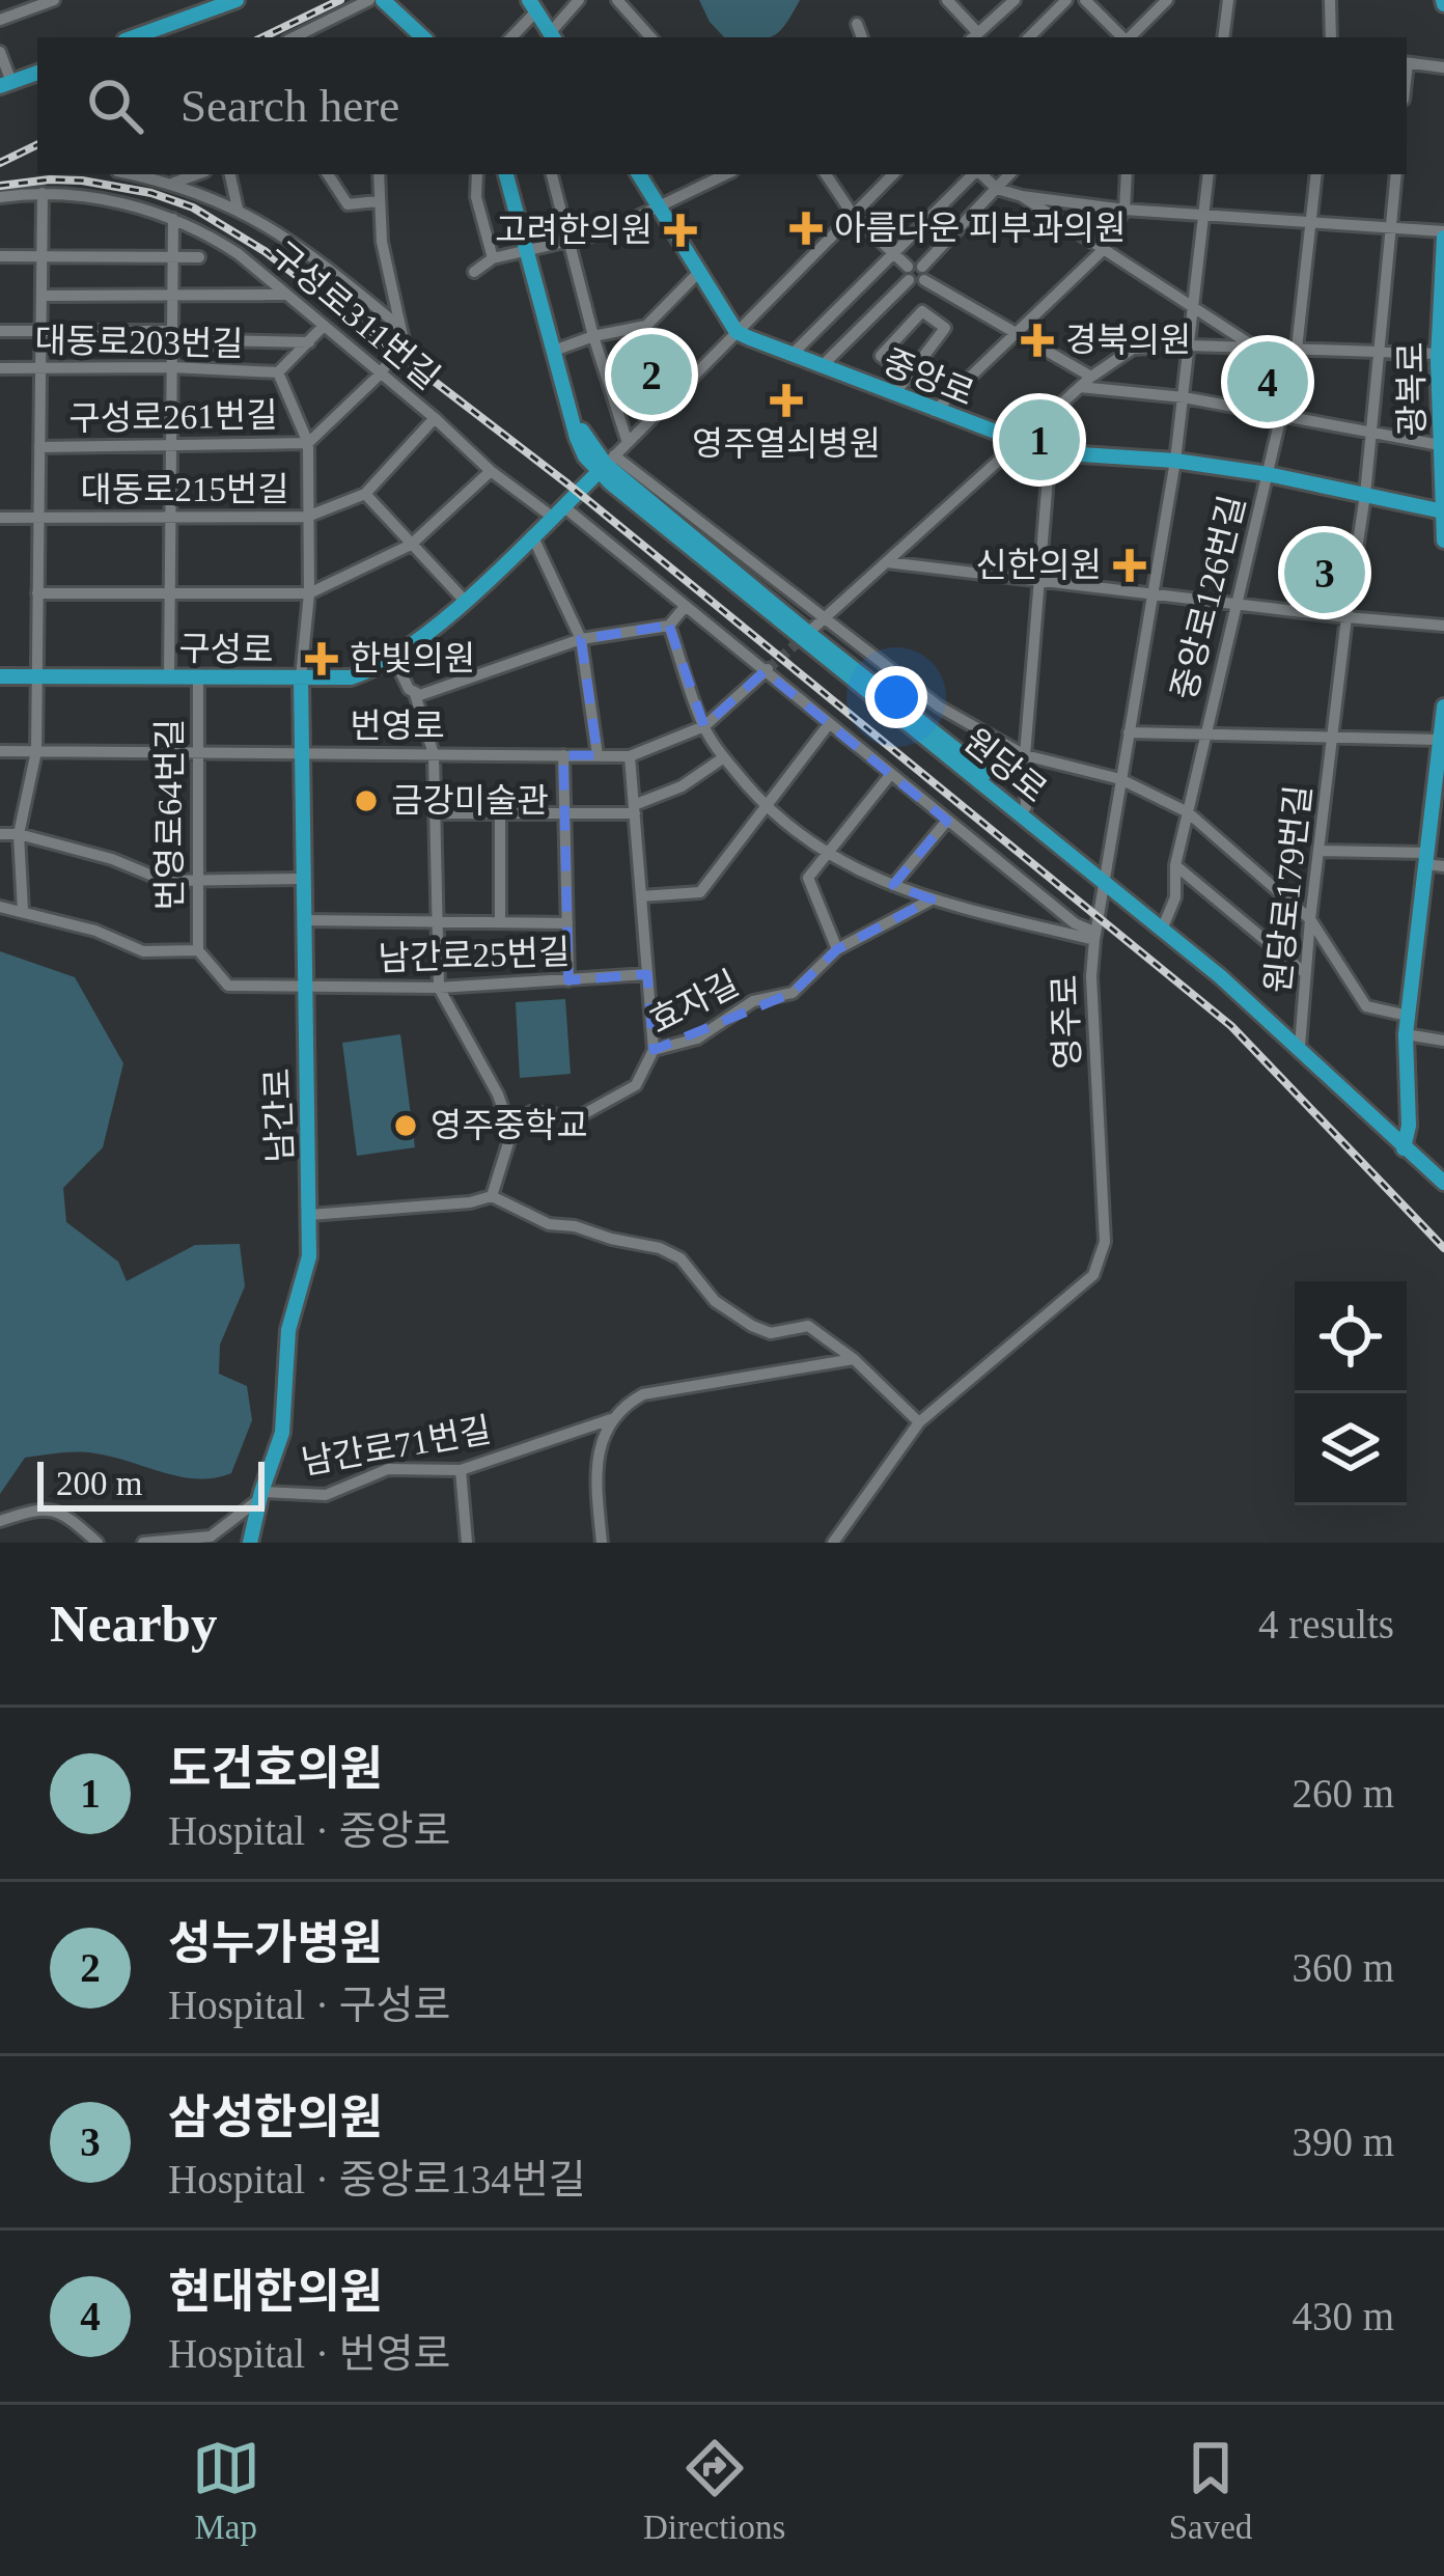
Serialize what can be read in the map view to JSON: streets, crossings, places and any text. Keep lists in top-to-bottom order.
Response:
{
  "streets": {
    "main road": [
      "중앙로",
      "광복로",
      "구성로",
      "원당로",
      "남간로"
    ],
    "street": [
      "구성로311번길",
      "대동로203번길",
      "구성로261번길",
      "대동로215번길",
      "중앙로126번길",
      "번영로",
      "번영로64번길",
      "원당로179번길",
      "남간로25번길",
      "효자길",
      "영주로",
      "남간로71번길"
    ]
  },
  "crossings": [
    ["구성로311번길", "구성로261번길"],
    ["구성로311번길", "대동로215번길"],
    ["구성로311번길", "구성로"],
    ["구성로311번길", "번영로"],
    ["구성로311번길", "영주로"],
    ["대동로203번길", "구성로261번길"],
    ["중앙로", "광복로"],
    ["중앙로", "중앙로126번길"],
    ["중앙로", "구성로"],
    ["중앙로", "원당로179번길"],
    ["중앙로", "영주로"],
    ["구성로261번길", "대동로215번길"],
    ["구성로261번길", "구성로"],
    ["중앙로126번길", "원당로"],
    ["구성로", "원당로"],
    ["구성로", "번영로64번길"],
    ["구성로", "남간로"],
    ["번영로", "번영로64번길"],
    ["번영로", "남간로"],
    ["원당로", "원당로179번길"],
    ["원당로", "영주로"],
    ["번영로64번길", "남간로25번길"],
    ["번영로64번길", "남간로"],
    ["남간로25번길", "남간로"],
    ["남간로", "남간로71번길"]
  ],
  "places": {
    "health": [
      "아름다운 피부과의원",
      "고려한의원",
      "경북의원",
      "영주열쇠병원",
      "신한의원",
      "한빛의원"
    ],
    "other": ["금강미술관", "영주중학교"]
  },
  "scale_bar": "200 m",
  "page": {
    "search": "Search here",
    "pins": [
      "2",
      "4",
      "1",
      "3"
    ],
    "scale": "200 m",
    "heading": ["Nearby", "4 results"],
    "list": [
      {
        "mark": "1",
        "name": "도건호의원",
        "note": "Hospital · 중앙로",
        "value": "260 m"
      },
      {
        "mark": "2",
        "name": "성누가병원",
        "note": "Hospital · 구성로",
        "value": "360 m"
      },
      {
        "mark": "3",
        "name": "삼성한의원",
        "note": "Hospital · 중앙로134번길",
        "value": "390 m"
      },
      {
        "mark": "4",
        "name": "현대한의원",
        "note": "Hospital · 번영로",
        "value": "430 m"
      }
    ],
    "nav": ["Map", "Directions", "Saved"]
  }
}
